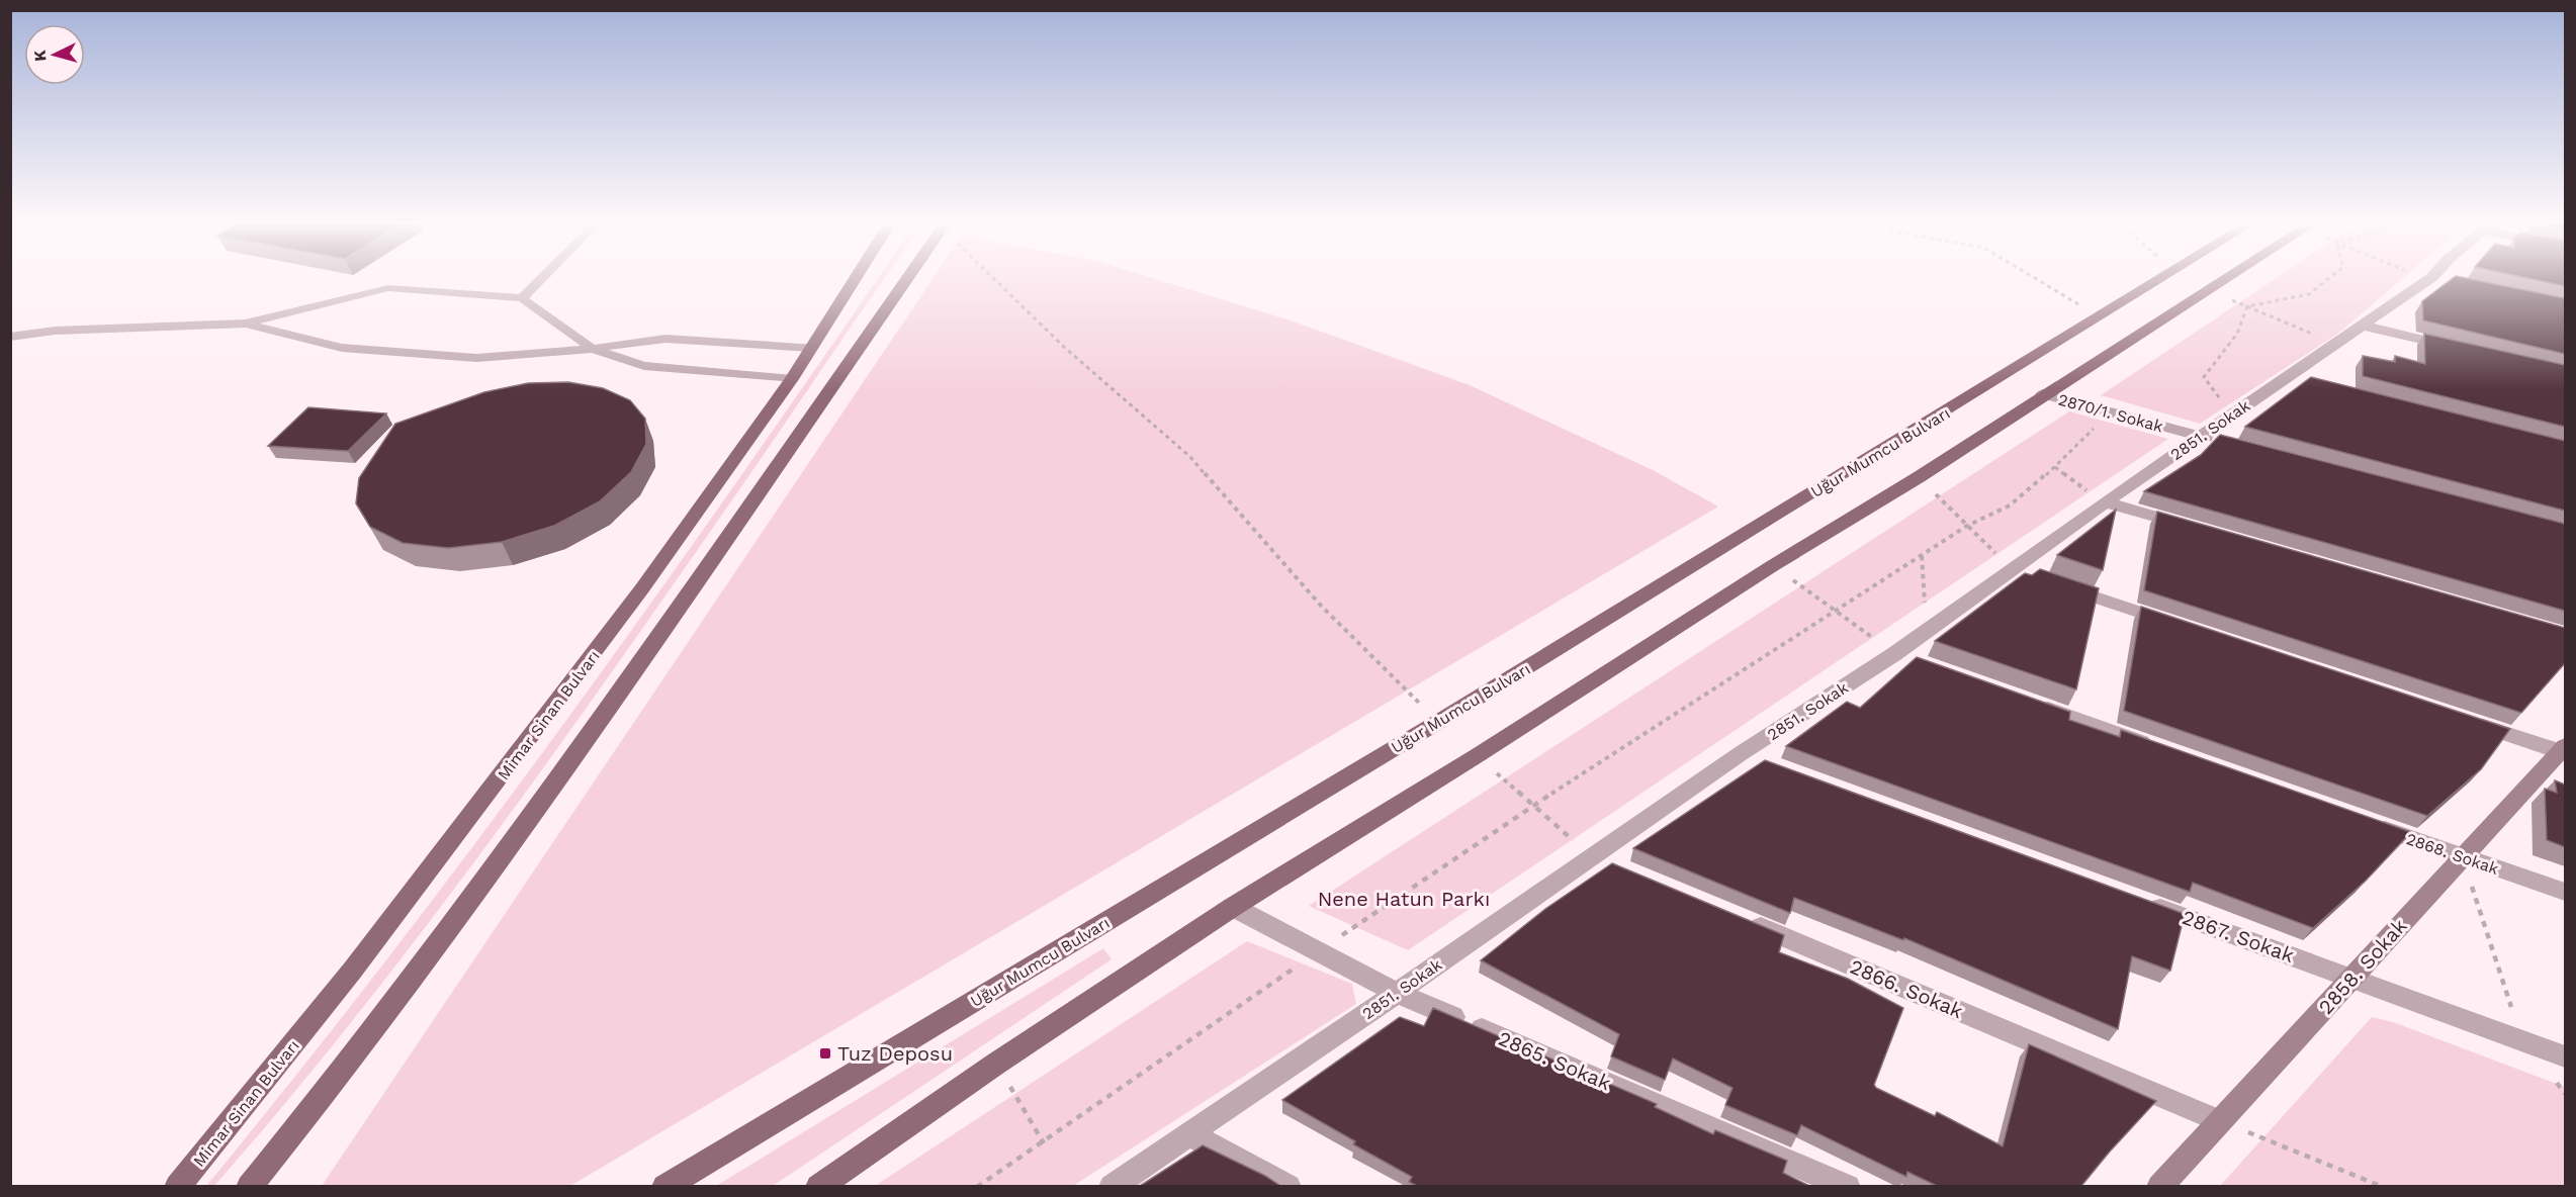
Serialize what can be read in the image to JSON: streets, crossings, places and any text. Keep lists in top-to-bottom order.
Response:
{
  "streets": {
    "main road": ["Uğur Mumcu Bulvarı", "Mimar Sinan Bulvarı"],
    "street": [
      "2870/1. Sokak",
      "2851. Sokak",
      "2868. Sokak",
      "2867. Sokak",
      "2858. Sokak",
      "2866. Sokak",
      "2865. Sokak"
    ]
  },
  "crossings": [
    ["2870/1. Sokak", "2851. Sokak"],
    ["2851. Sokak", "2865. Sokak"],
    ["2868. Sokak", "2858. Sokak"],
    ["2867. Sokak", "2858. Sokak"],
    ["2858. Sokak", "2866. Sokak"]
  ],
  "parks": ["Nene Hatun Parkı"],
  "places": {
    "transit": ["Tuz Deposu"]
  },
  "north": "left"
}
